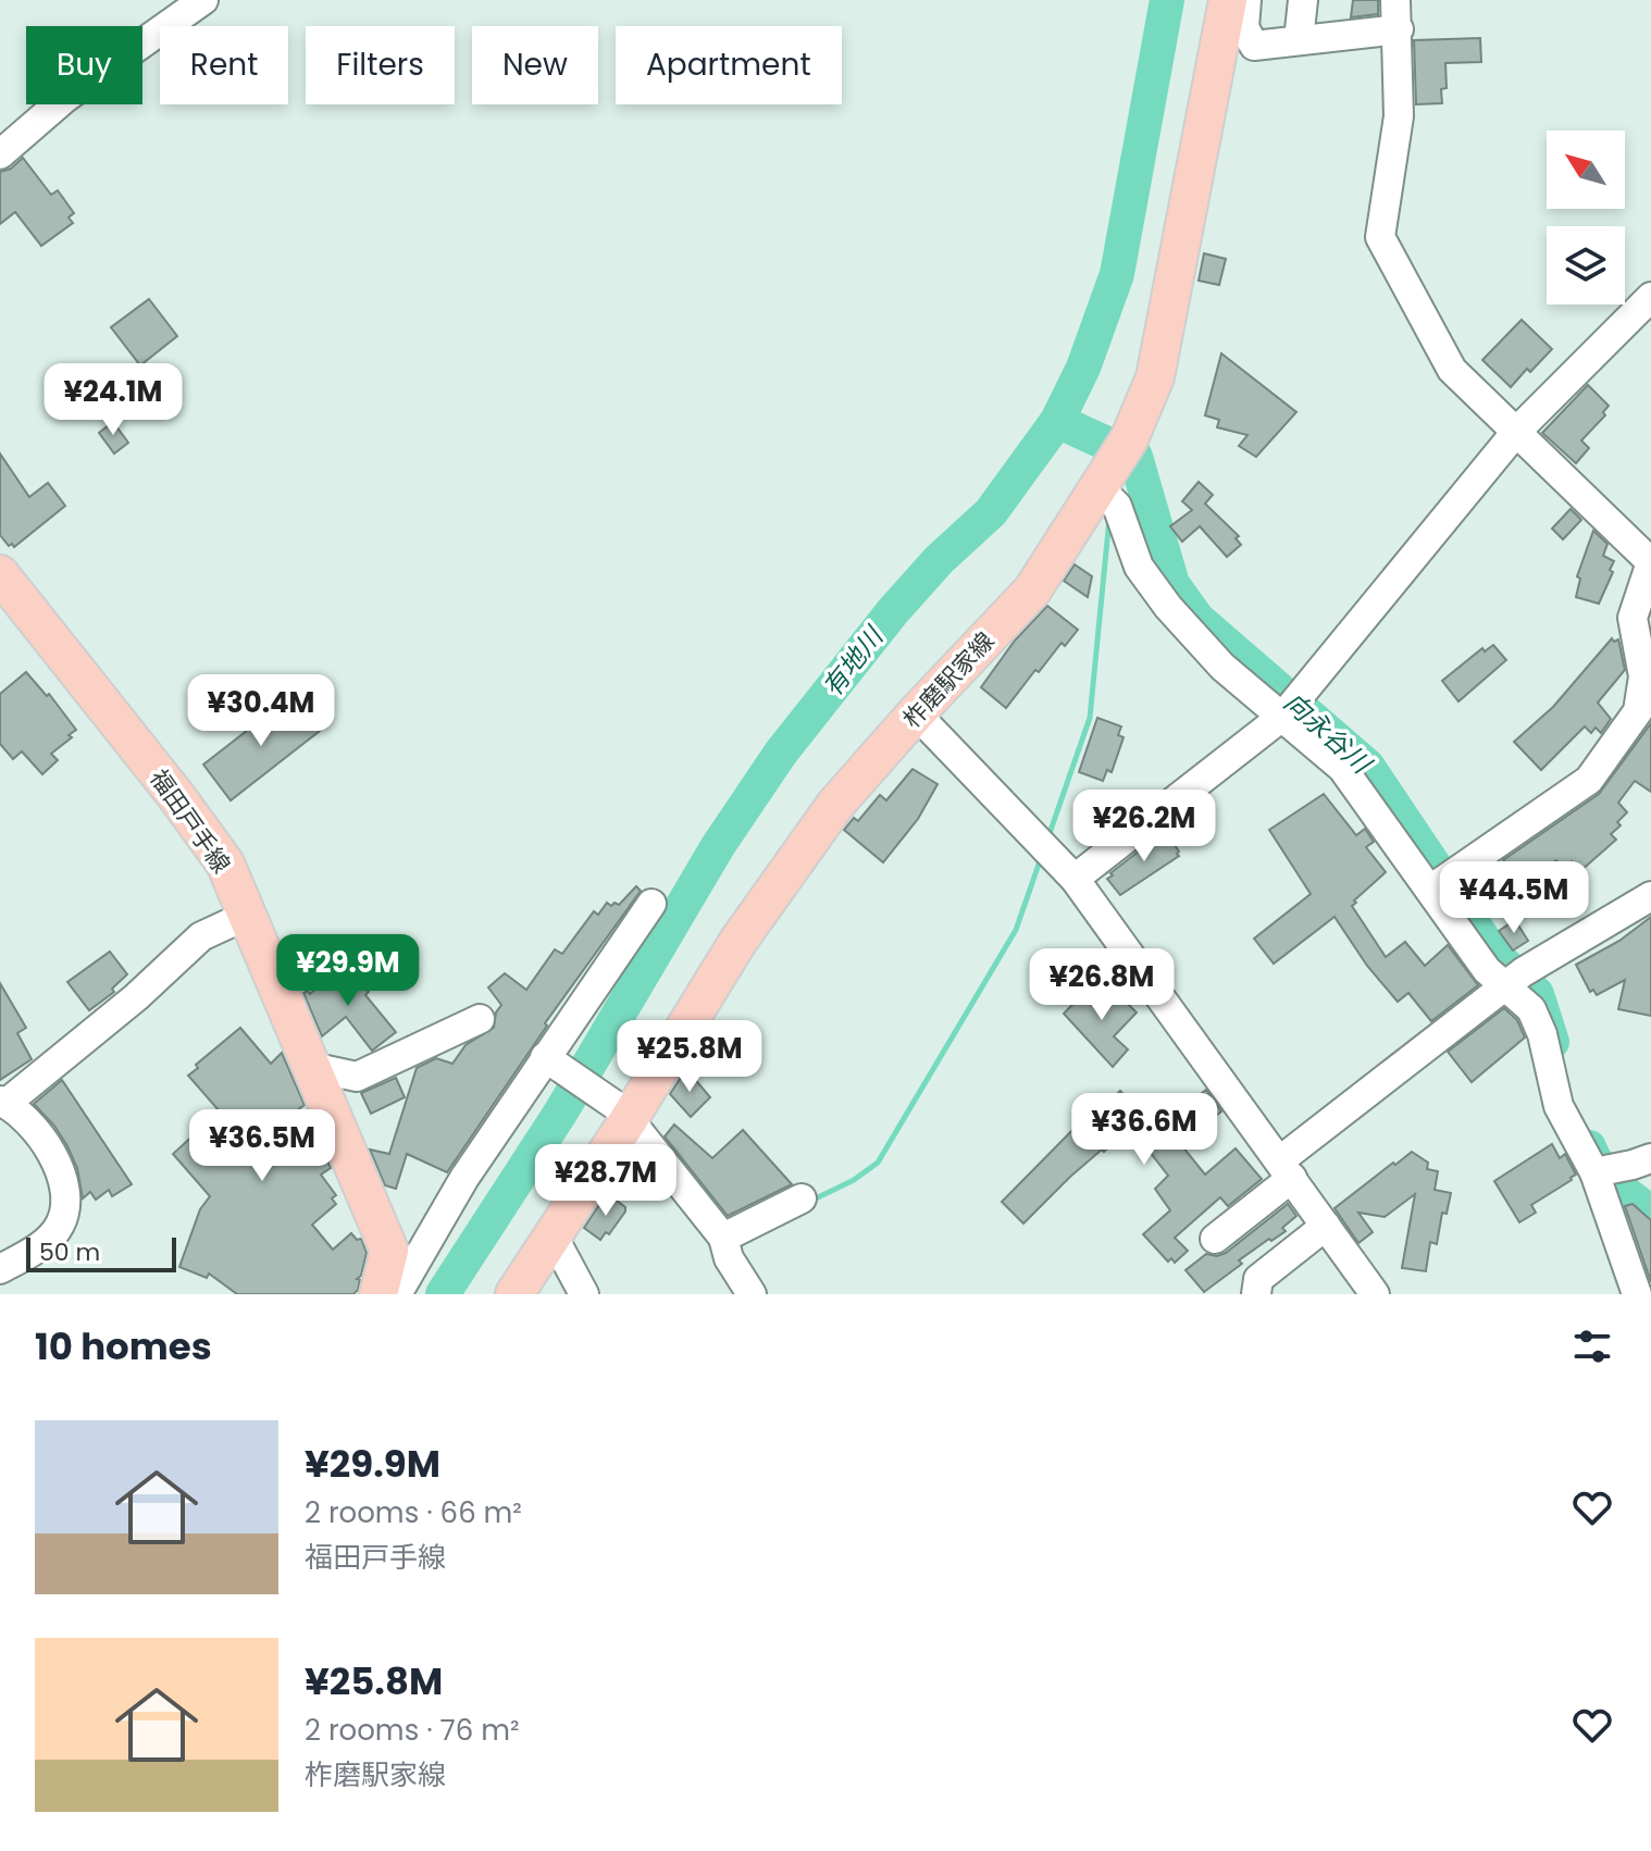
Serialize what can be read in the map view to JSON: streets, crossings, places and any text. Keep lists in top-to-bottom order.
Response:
{
  "streets": {
    "main road": ["柞磨駅家線", "福田戸手線"]
  },
  "water": ["有地川", "向永谷川"],
  "scale_bar": "50 m",
  "north": "top left",
  "page": {
    "chip": [
      "Buy",
      "Rent",
      "Filters",
      "New",
      "Apartment"
    ],
    "price": [
      "¥24.1M",
      "¥30.4M",
      "¥26.2M",
      "¥44.5M",
      "¥29.9M",
      "¥26.8M",
      "¥25.8M",
      "¥36.6M",
      "¥36.5M",
      "¥28.7M"
    ],
    "scale": "50 m",
    "heading": "10 homes",
    "list": [
      {
        "name": "¥29.9M",
        "note": "2 rooms · 66 m² · 福田戸手線"
      },
      {
        "name": "¥25.8M",
        "note": "2 rooms · 76 m² · 柞磨駅家線"
      }
    ]
  }
}
